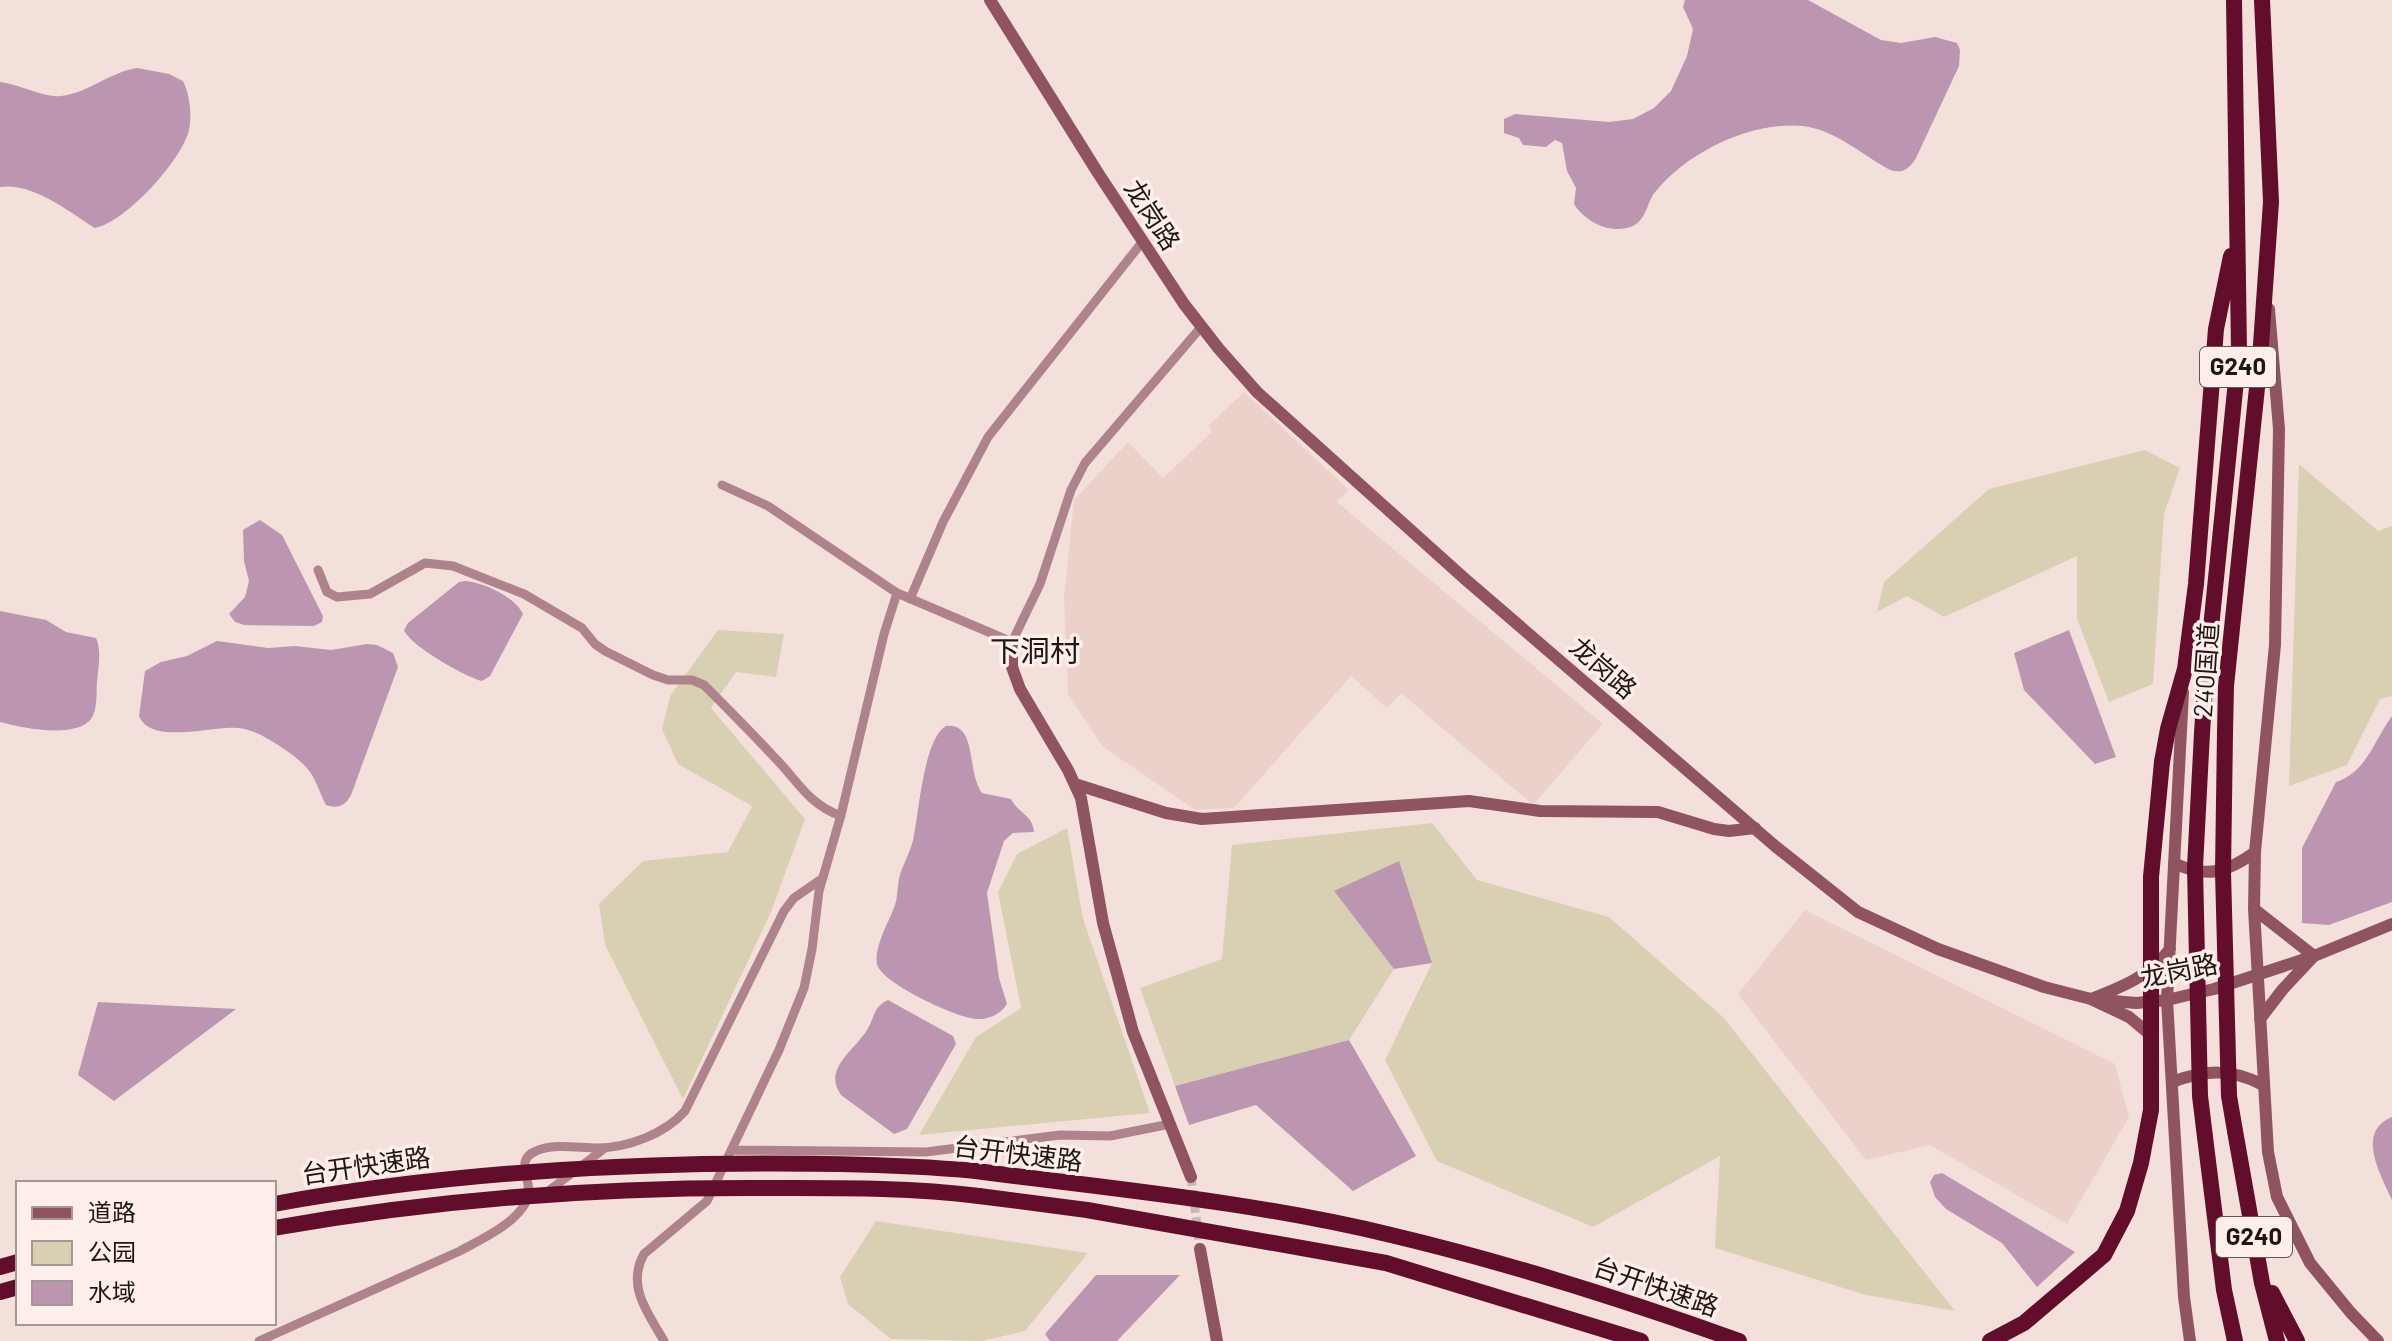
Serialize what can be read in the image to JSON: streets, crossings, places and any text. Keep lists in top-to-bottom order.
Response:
{
  "streets": {
    "highway": ["G240", "240国道", "台开快速路"],
    "main road": ["龙岗路"]
  },
  "districts": ["下洞村"],
  "legend": ["道路", "公园", "水域"]
}
